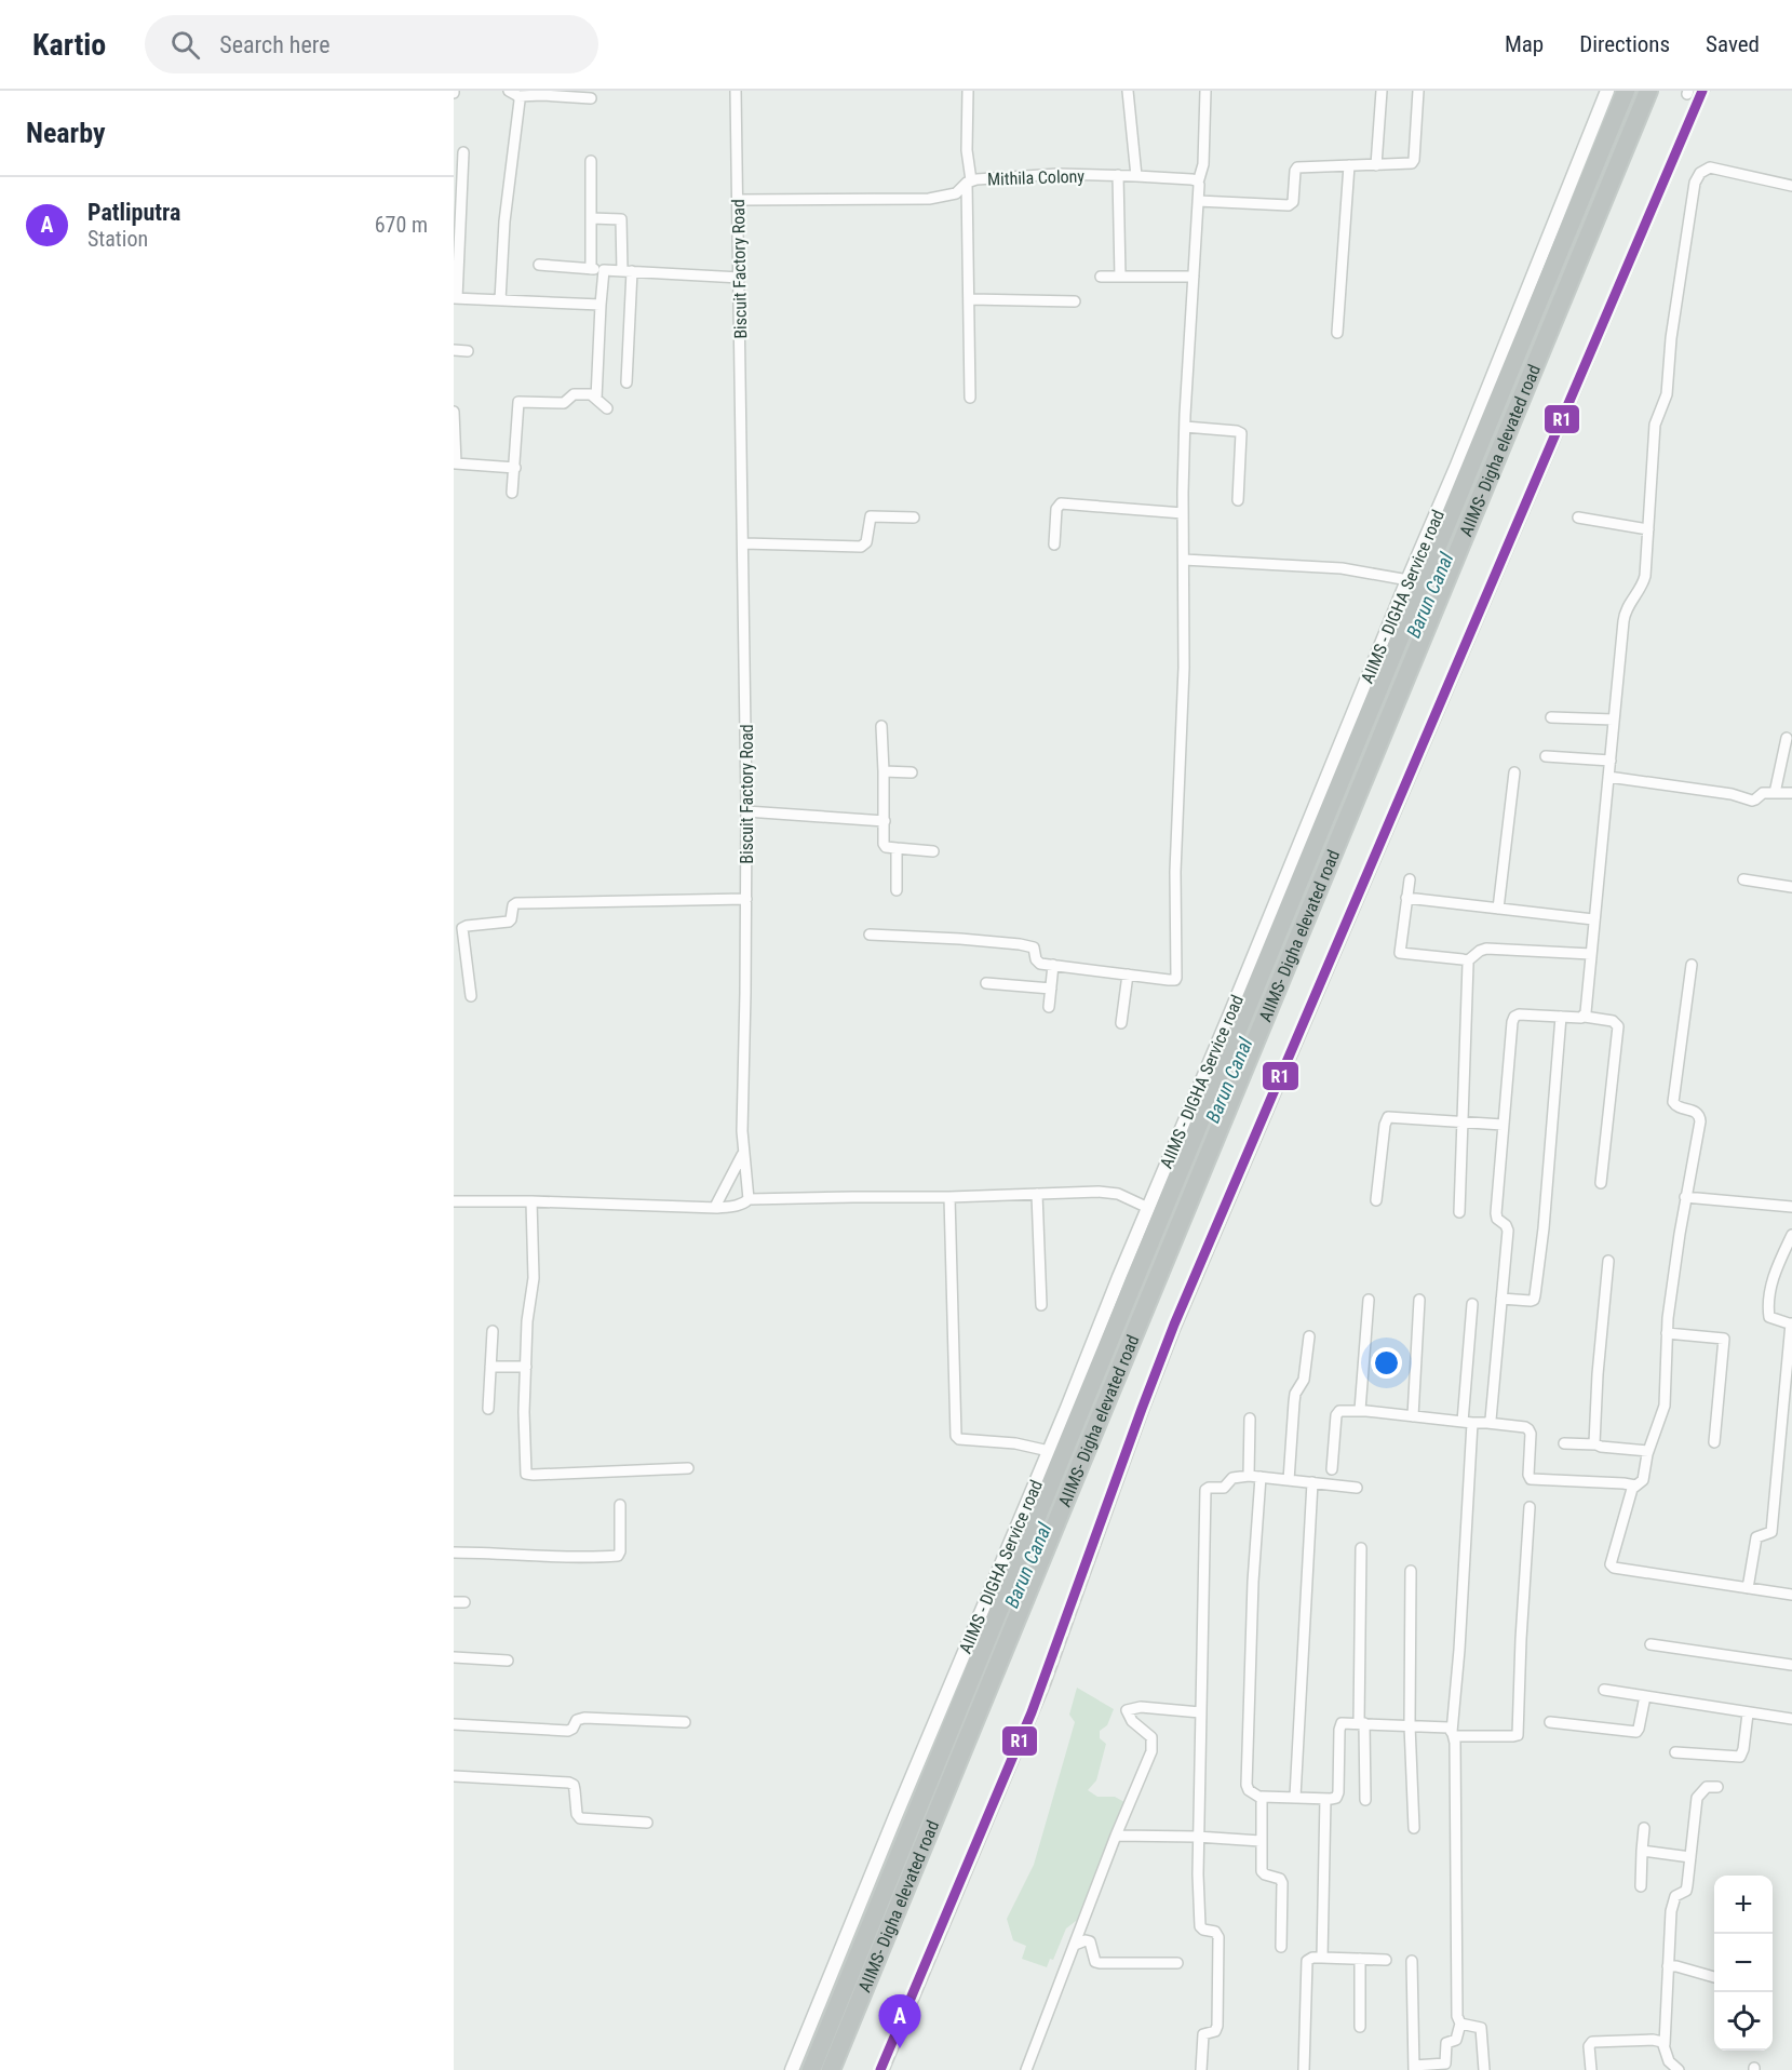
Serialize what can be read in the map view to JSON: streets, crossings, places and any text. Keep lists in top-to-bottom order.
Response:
{
  "streets": {
    "highway": ["AIIMS- Digha elevated road"],
    "main road": ["AIIMS - DIGHA Service road"],
    "street": ["Mithila Colony", "Biscuit Factory Road"]
  },
  "crossings": [
    ["Mithila Colony", "Biscuit Factory Road"]
  ],
  "water": ["Barun Canal"],
  "lines": ["transit line R1"],
  "page": {
    "header": "Kartio",
    "search": "Search here",
    "nav": ["Map", "Directions", "Saved"],
    "heading": "Nearby",
    "list": [
      {
        "mark": "A",
        "name": "Patliputra",
        "note": "Station",
        "value": "670 m"
      }
    ],
    "map_buttons": ["+", "−"],
    "pins": "A"
  }
}
